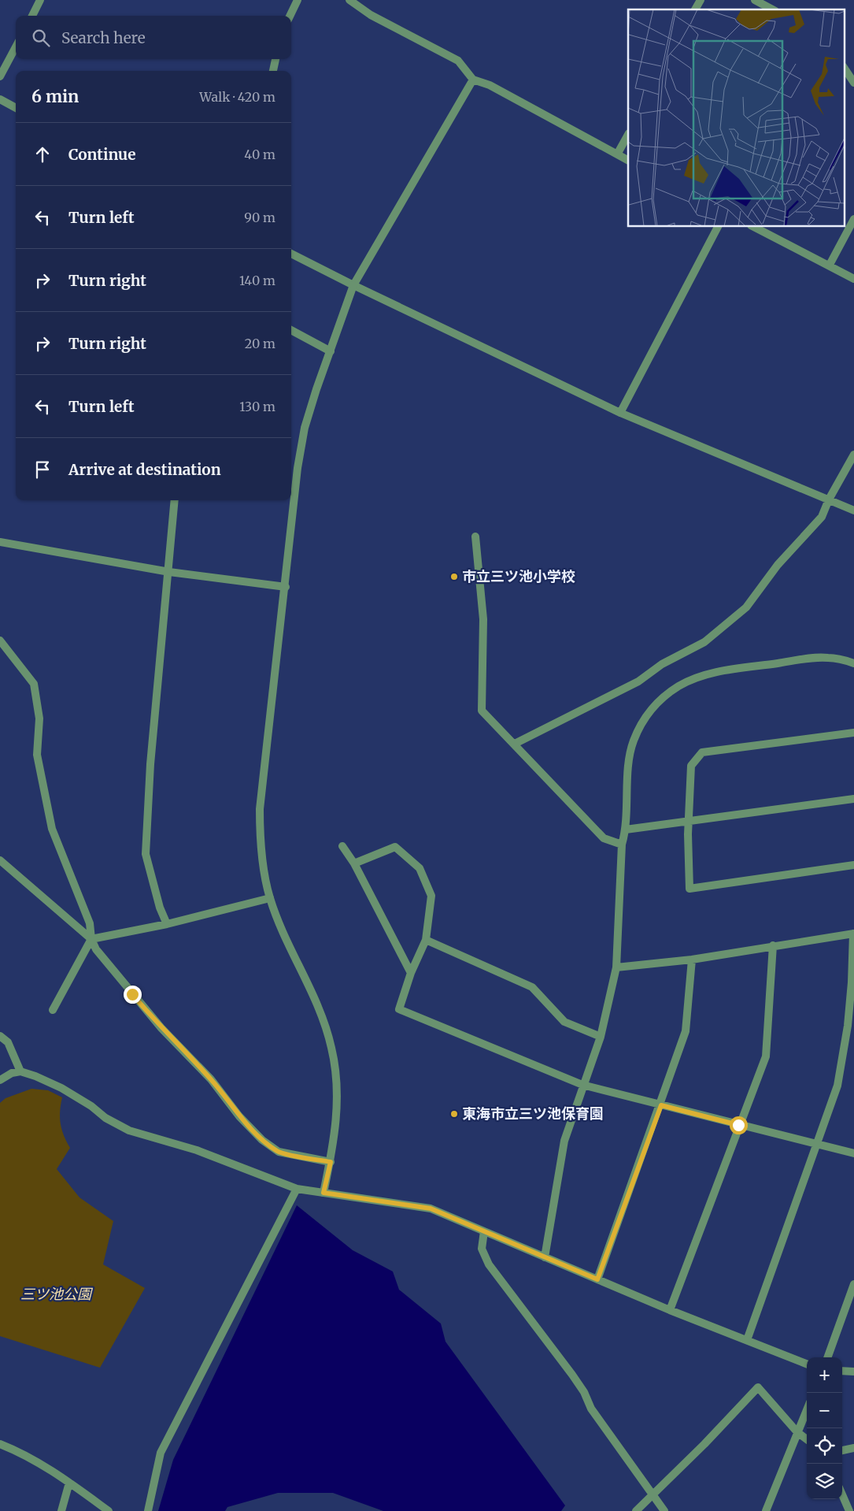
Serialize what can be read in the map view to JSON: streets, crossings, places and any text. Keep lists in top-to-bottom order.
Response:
{
  "parks": ["三ツ池公園"],
  "places": ["市立三ツ池小学校", "東海市立三ツ池保育園"],
  "page": {
    "search": "Search here",
    "heading": ["6 min", "Walk · 420 m"],
    "list": [
      ["Continue", "40 m"],
      ["Turn left", "90 m"],
      ["Turn right", "140 m"],
      ["Turn right", "20 m"],
      ["Turn left", "130 m"],
      "Arrive at destination"
    ],
    "map_buttons": ["+", "−"]
  }
}
